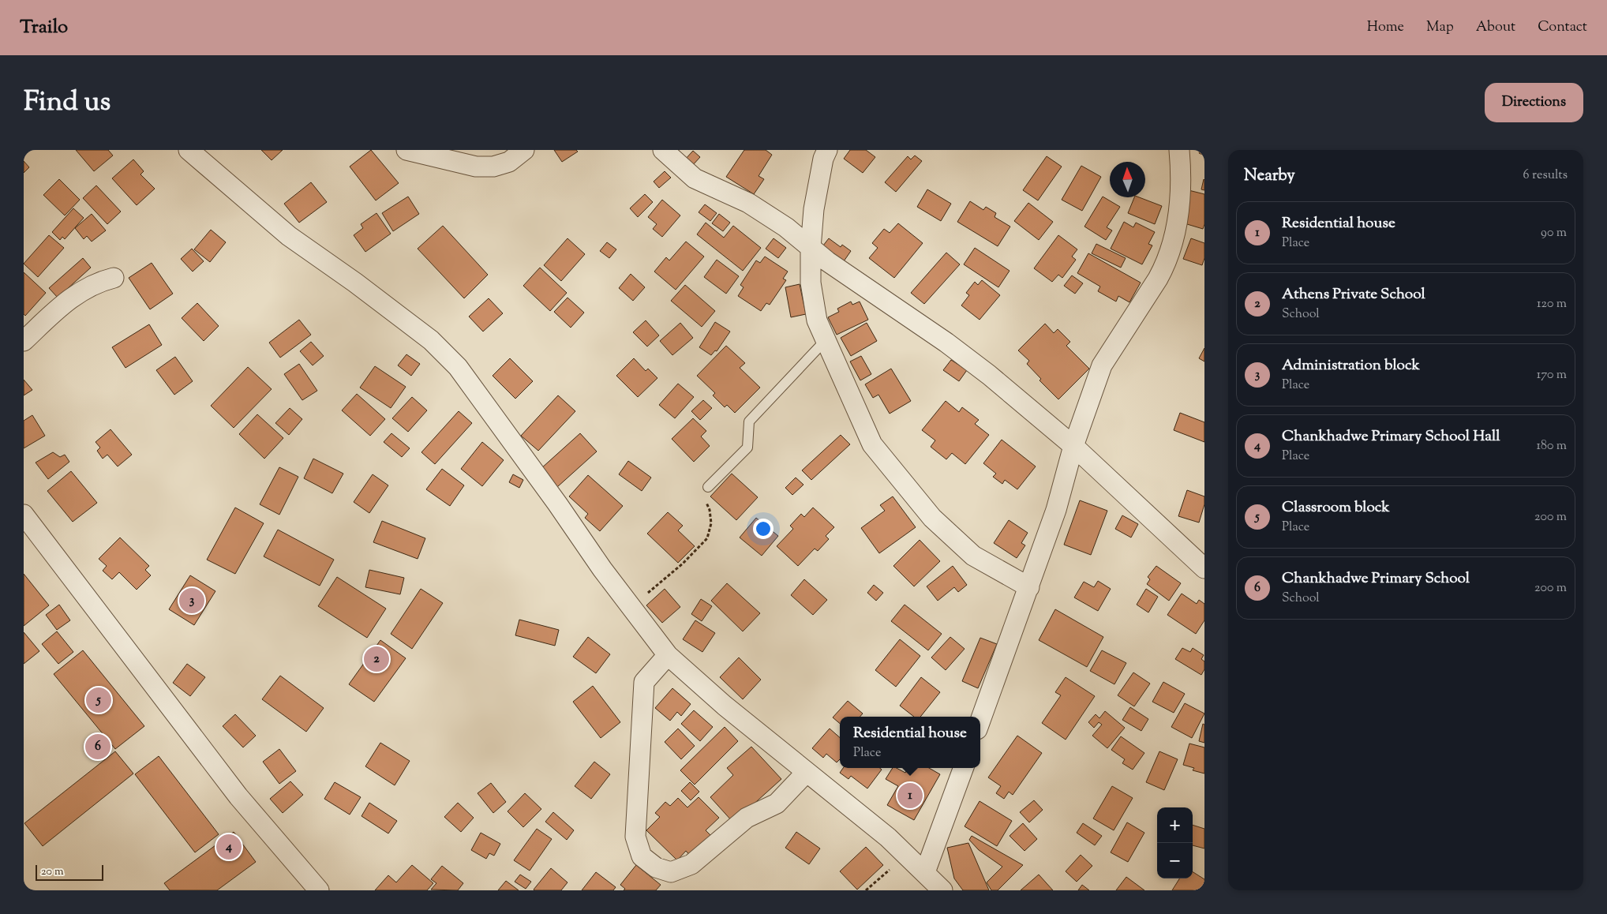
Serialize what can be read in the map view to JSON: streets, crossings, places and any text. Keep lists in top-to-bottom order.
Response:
{
  "scale_bar": "20 m",
  "north": "top",
  "page": {
    "header": "Trailo",
    "nav": [
      "Home",
      "Map",
      "About",
      "Contact"
    ],
    "title": "Find us",
    "buttons": "Directions",
    "heading": ["Nearby", "6 results"],
    "list": [
      {
        "mark": "1",
        "name": "Residential house",
        "note": "Place",
        "value": "90 m"
      },
      {
        "mark": "2",
        "name": "Athens Private School",
        "note": "School",
        "value": "120 m"
      },
      {
        "mark": "3",
        "name": "Administration block",
        "note": "Place",
        "value": "170 m"
      },
      {
        "mark": "4",
        "name": "Chankhadwe Primary School Hall",
        "note": "Place",
        "value": "180 m"
      },
      {
        "mark": "5",
        "name": "Classroom block",
        "note": "Place",
        "value": "200 m"
      },
      {
        "mark": "6",
        "name": "Chankhadwe Primary School",
        "note": "School",
        "value": "200 m"
      }
    ],
    "pins": [
      "3",
      "2",
      "5",
      "6",
      "1",
      "4"
    ],
    "popup": ["Residential house", "Place"],
    "map_buttons": ["+", "−"],
    "scale": "20 m"
  }
}
